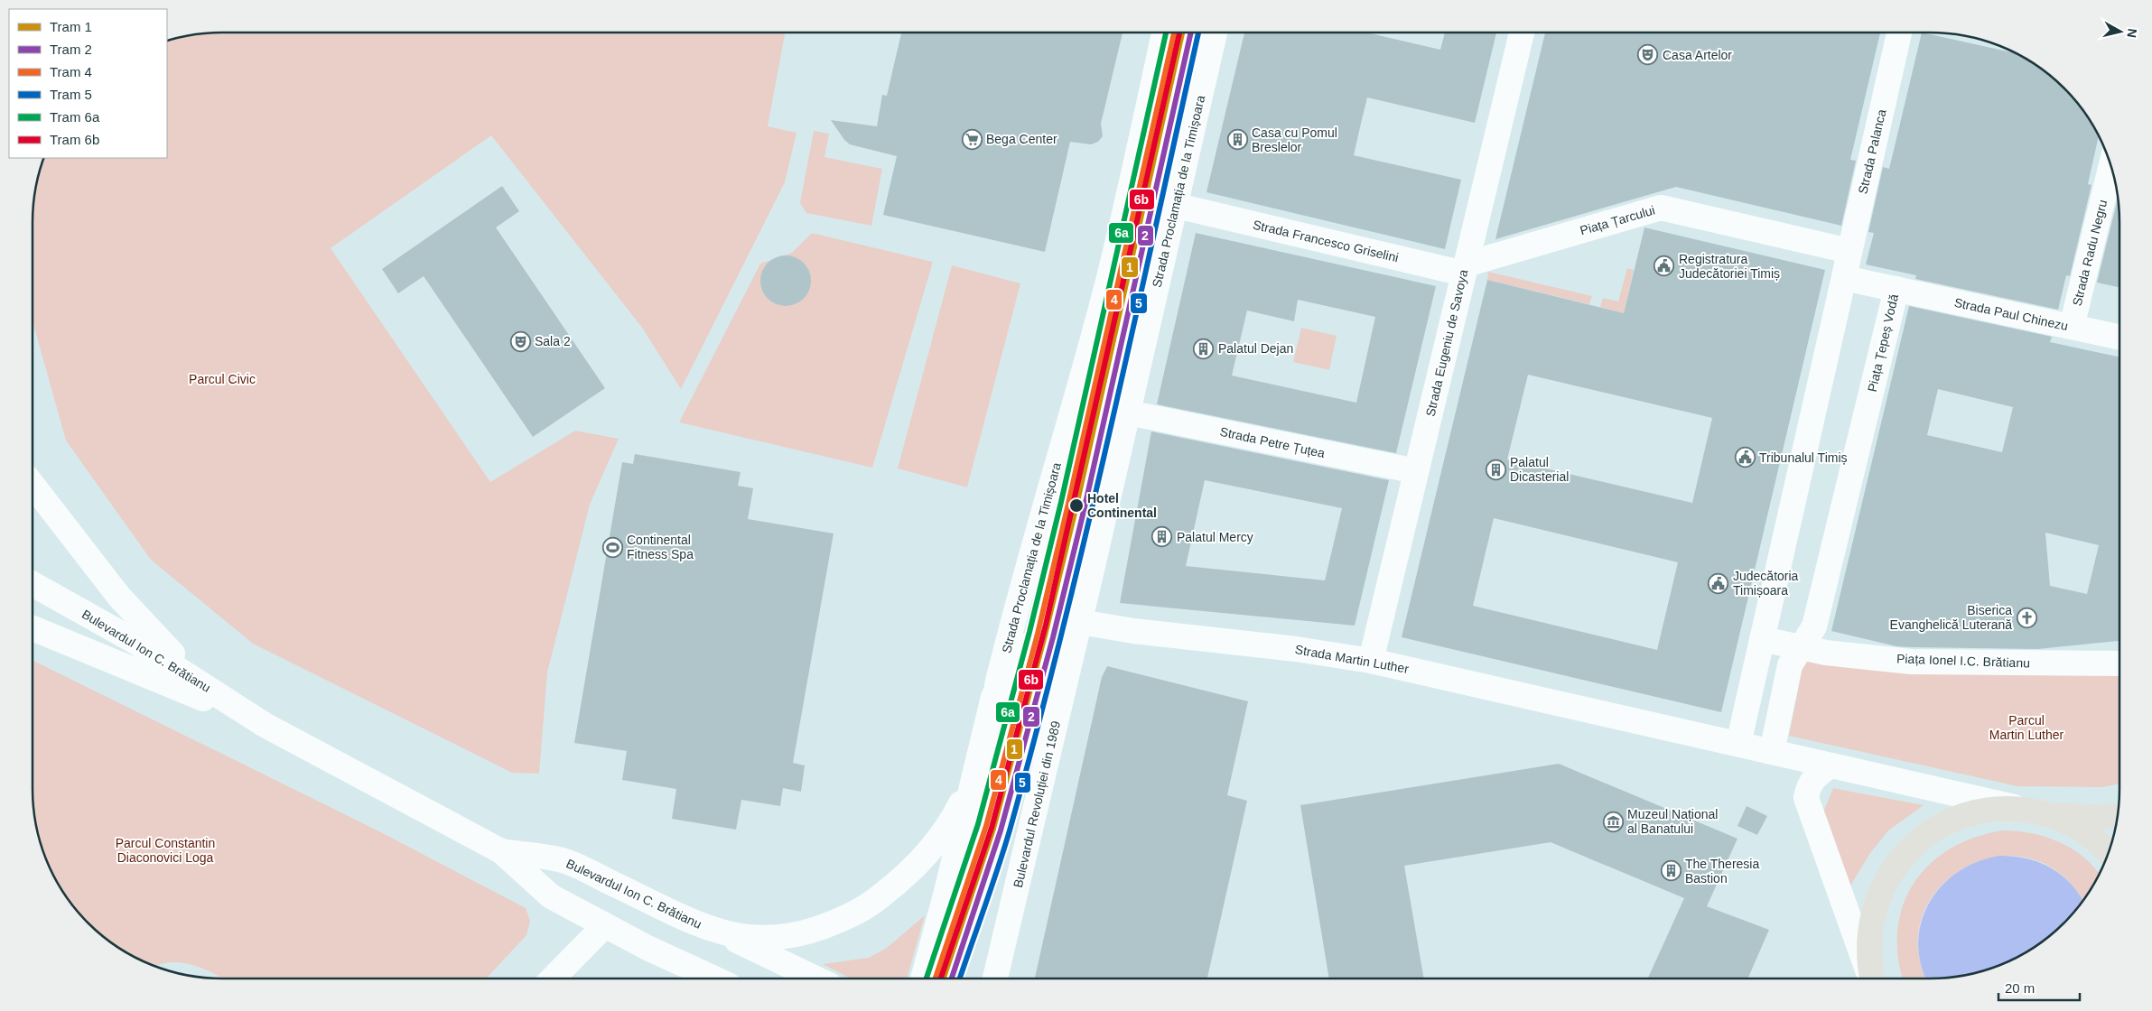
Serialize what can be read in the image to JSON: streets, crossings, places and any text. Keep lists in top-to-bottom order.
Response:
{
  "streets": {
    "street": [
      "Strada Palanca",
      "Strada Proclamația de la Timișoara",
      "Piața Țarcului",
      "Strada Francesco Griselini",
      "Strada Radu Negru",
      "Strada Paul Chinezu",
      "Strada Eugeniu de Savoya",
      "Piața Țepeș Vodă",
      "Strada Petre Țuțea",
      "Bulevardul Ion C. Brătianu",
      "Strada Martin Luther",
      "Piața Ionel I.C. Brătianu",
      "Bulevardul Revoluției din 1989"
    ]
  },
  "crossings": [
    ["Strada Palanca", "Piața Țarcului"],
    ["Strada Palanca", "Piața Țepeș Vodă"],
    ["Strada Proclamația de la Timișoara", "Strada Petre Țuțea"],
    ["Strada Proclamația de la Timișoara", "Strada Martin Luther"],
    ["Strada Proclamația de la Timișoara", "Bulevardul Revoluției din 1989"],
    ["Piața Țarcului", "Strada Francesco Griselini"],
    ["Piața Țarcului", "Strada Eugeniu de Savoya"],
    ["Strada Francesco Griselini", "Strada Eugeniu de Savoya"],
    ["Strada Radu Negru", "Strada Paul Chinezu"],
    ["Strada Paul Chinezu", "Piața Țepeș Vodă"],
    ["Strada Eugeniu de Savoya", "Strada Petre Țuțea"],
    ["Strada Eugeniu de Savoya", "Strada Martin Luther"],
    ["Piața Țepeș Vodă", "Piața Ionel I.C. Brătianu"],
    ["Strada Martin Luther", "Bulevardul Revoluției din 1989"]
  ],
  "parks": ["Parcul Civic", "Parcul Martin Luther", "Parcul Constantin Diaconovici Loga"],
  "places": {
    "theatre": ["Casa Artelor", "Sala 2"],
    "supermarket": ["Bega Center"],
    "building": [
      "Casa cu Pomul Breslelor",
      "Palatul Dejan",
      "Palatul Dicasterial",
      "Palatul Mercy",
      "The Theresia Bastion"
    ],
    "public building": ["Registratura Judecătoriei Timiș", "Tribunalul Timiș", "Judecătoria Timișoara"],
    "other": ["Hotel Continental"],
    "sports": ["Continental Fitness Spa"],
    "church": ["Biserica Evanghelică Luterană"],
    "museum": ["Muzeul Național al Banatului"]
  },
  "lines": [
    "tram line 1",
    "tram line 2",
    "tram line 4",
    "tram line 5",
    "tram line 6a",
    "tram line 6b"
  ],
  "legend": [
    "Tram 1",
    "Tram 2",
    "Tram 4",
    "Tram 5",
    "Tram 6a",
    "Tram 6b"
  ],
  "scale_bar": "20 m",
  "north": "right"
}
